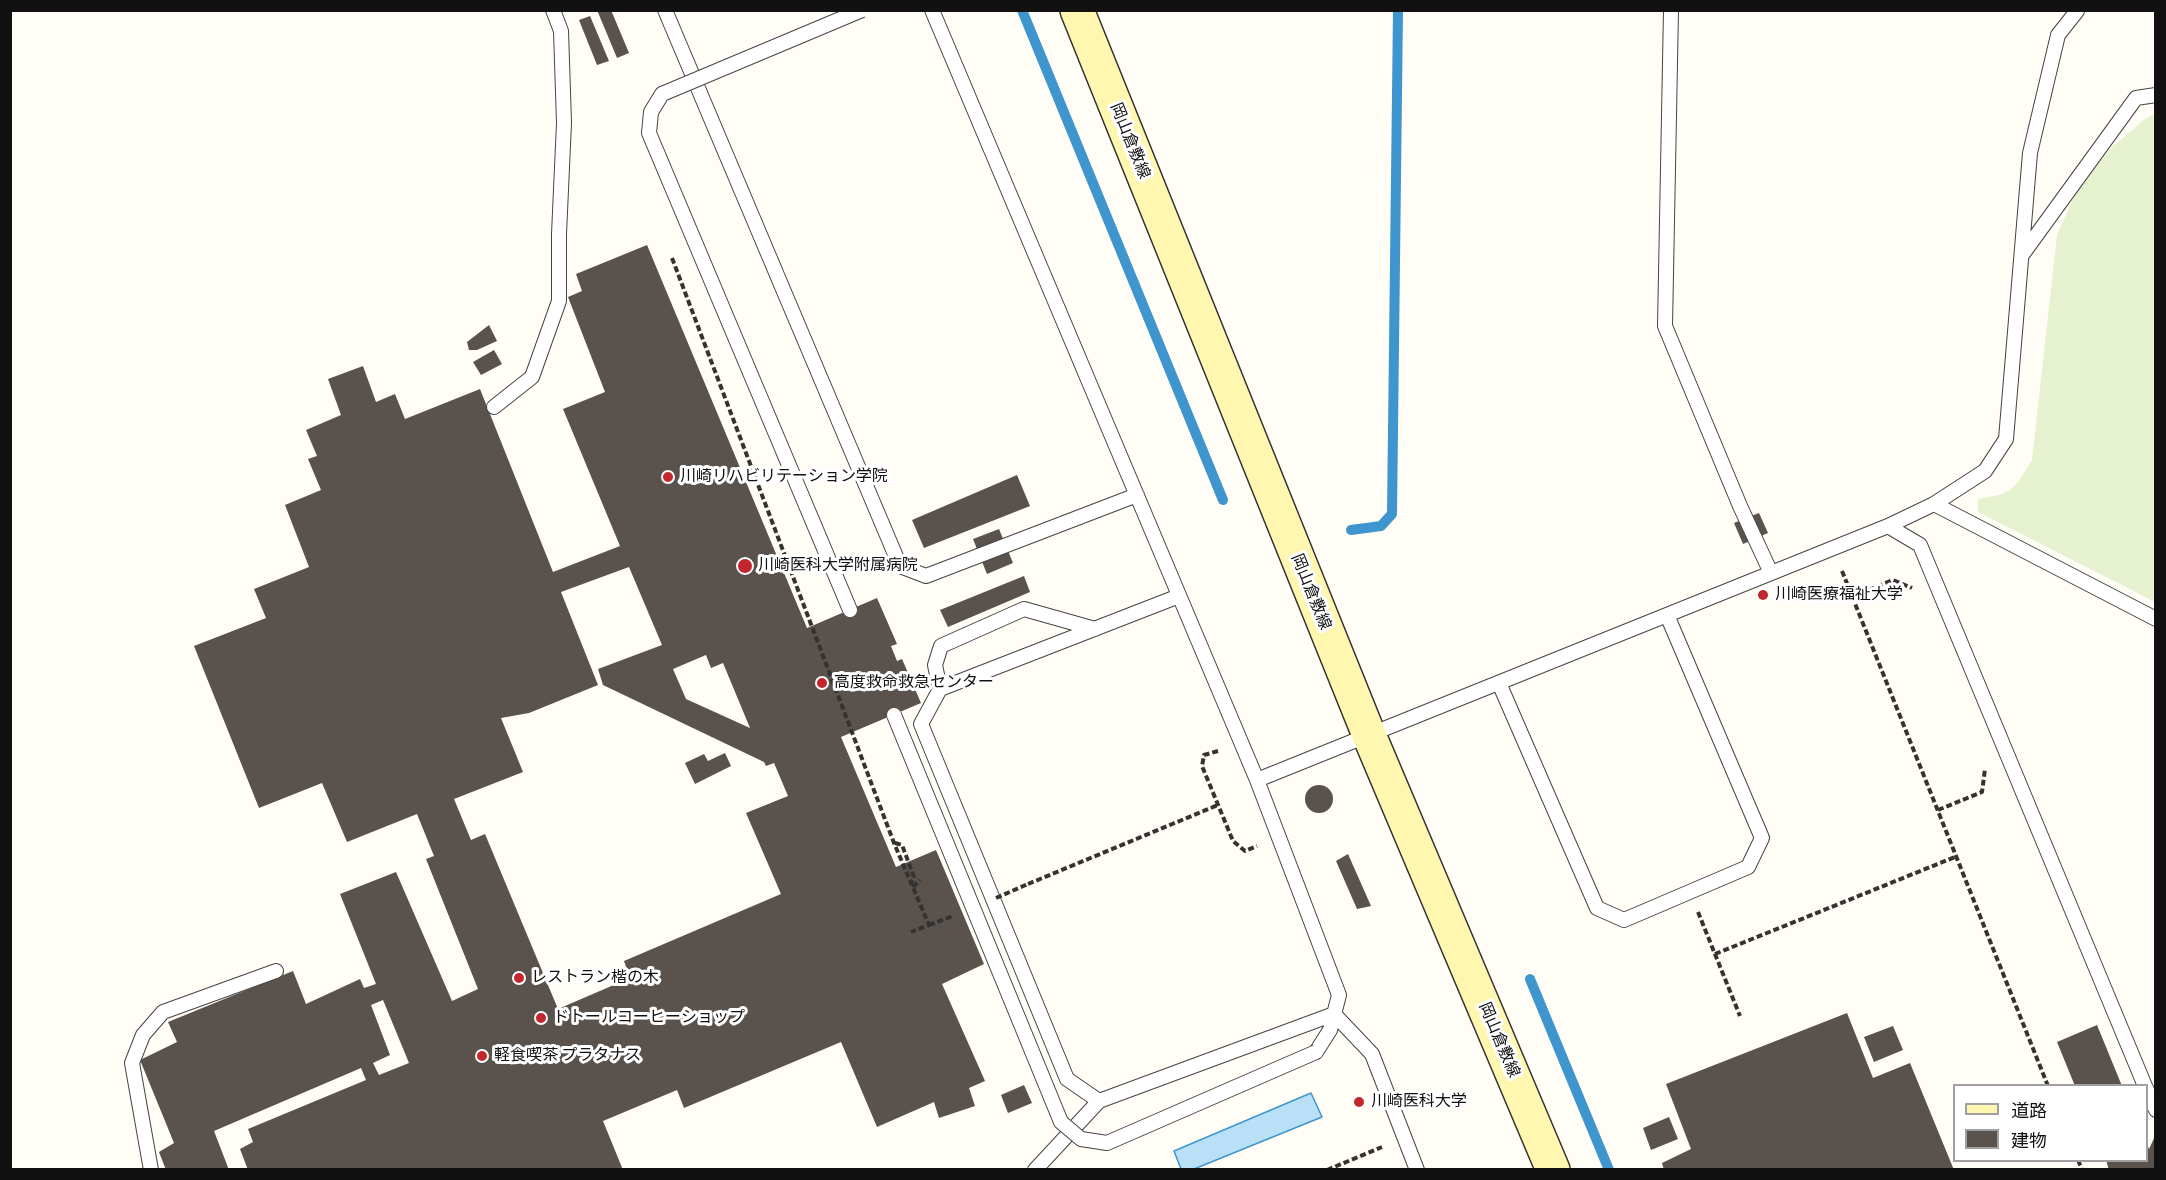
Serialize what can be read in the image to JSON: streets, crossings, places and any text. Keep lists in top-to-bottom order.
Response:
{
  "streets": {
    "main road": ["岡山倉敷線"]
  },
  "places": [
    "川崎リハビリテーション学院",
    "川崎医科大学附属病院",
    "川崎医療福祉大学",
    "高度救命救急センター",
    "レストラン楷の木",
    "ドトールコーヒーショップ",
    "軽食喫茶 プラタナス",
    "川崎医科大学"
  ],
  "legend": ["道路", "建物"]
}
